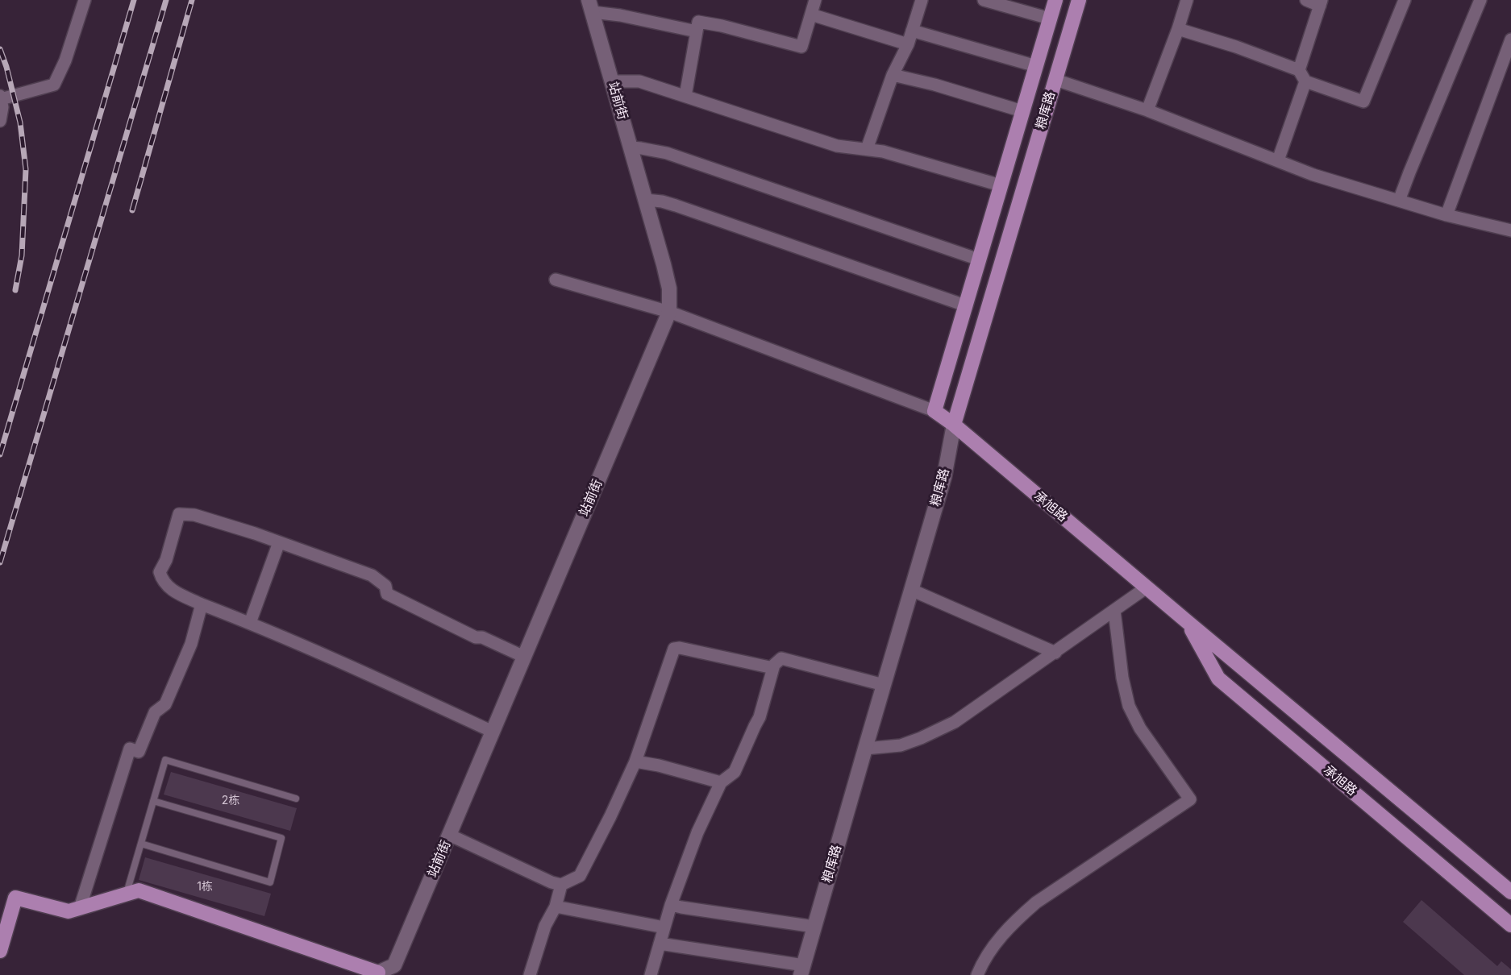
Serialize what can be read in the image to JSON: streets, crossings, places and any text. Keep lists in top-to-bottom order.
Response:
{
  "streets": {
    "main road": ["粮库路", "承旭路"],
    "street": ["站前街"]
  },
  "crossings": [
    ["粮库路", "承旭路"]
  ],
  "house_numbers": ["2栋", "1栋"]
}
